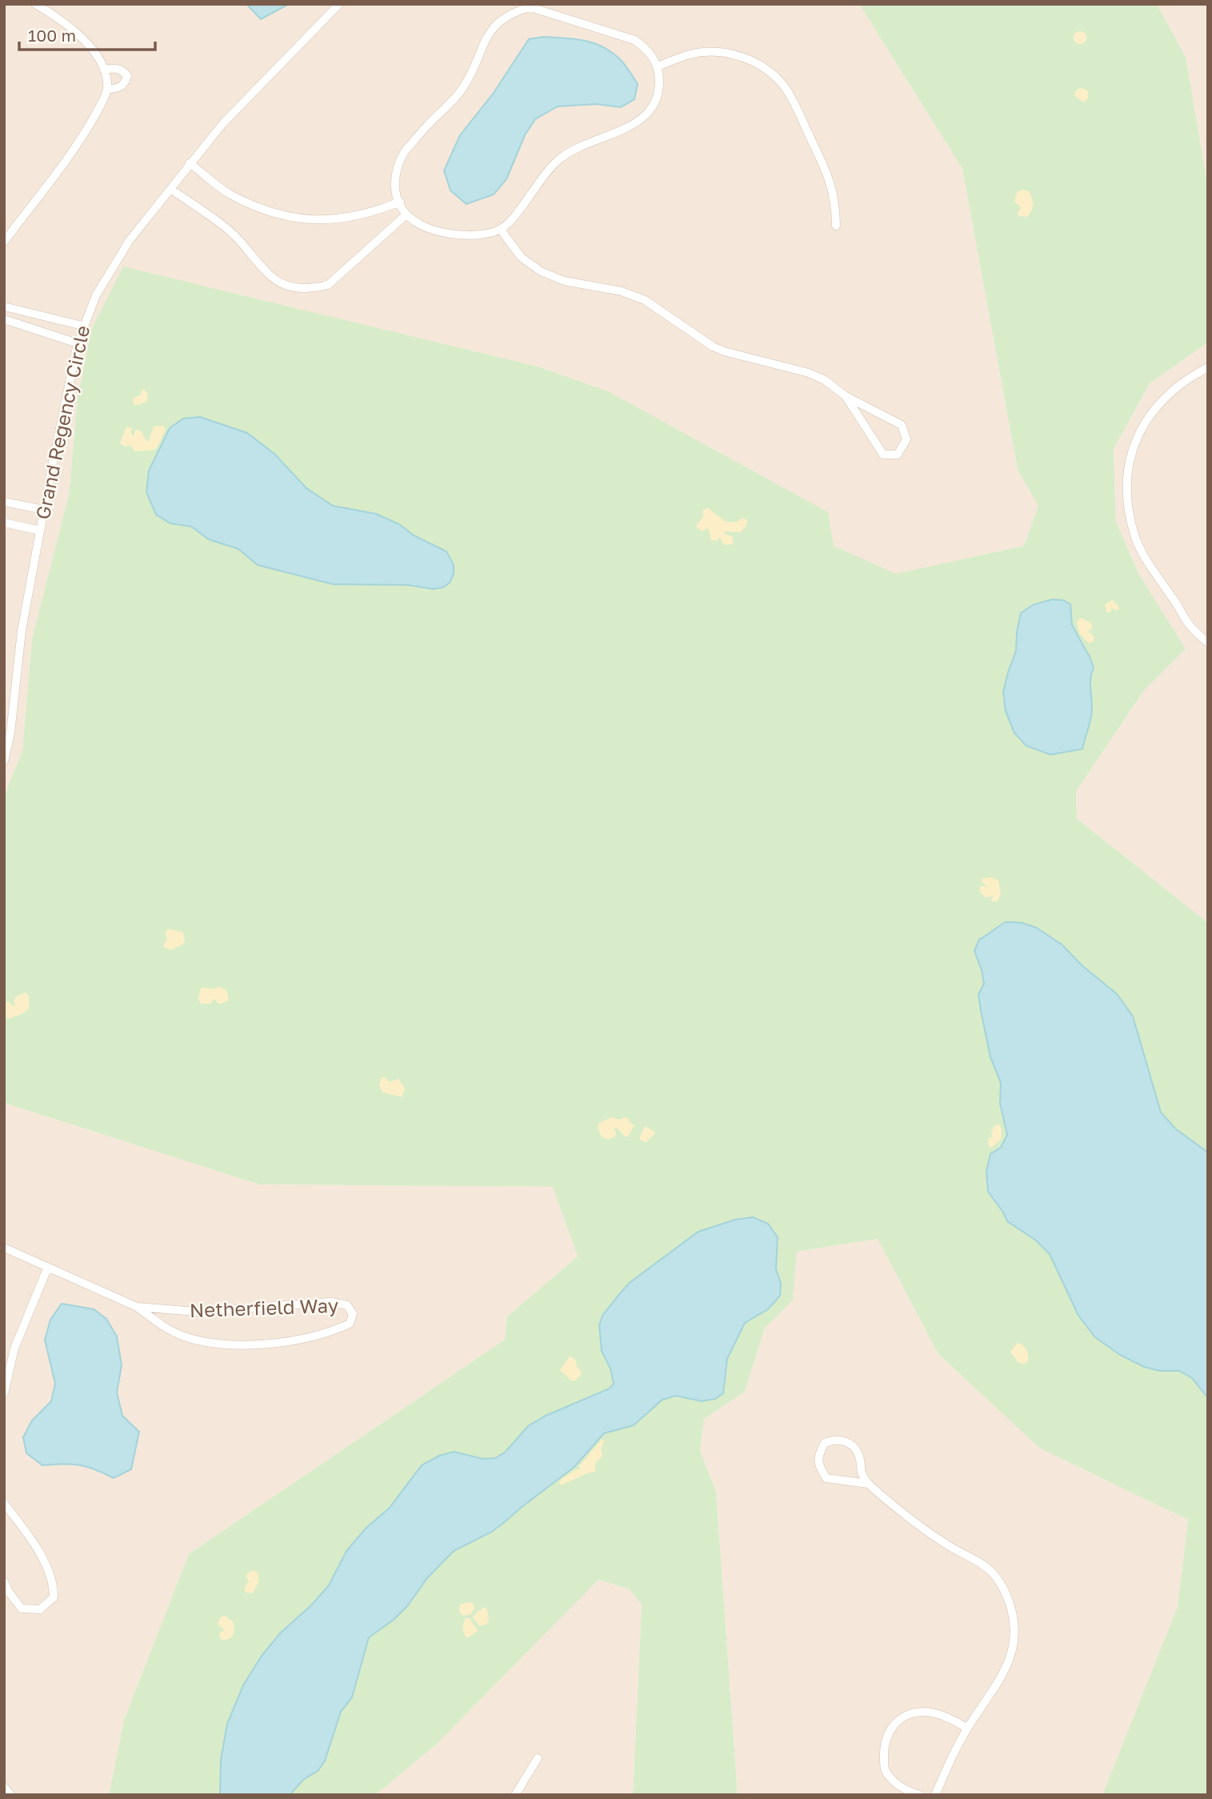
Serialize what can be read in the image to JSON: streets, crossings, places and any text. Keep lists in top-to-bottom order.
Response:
{
  "streets": {
    "street": ["Grand Regency Circle", "Netherfield Way"]
  },
  "scale_bar": "100 m"
}
